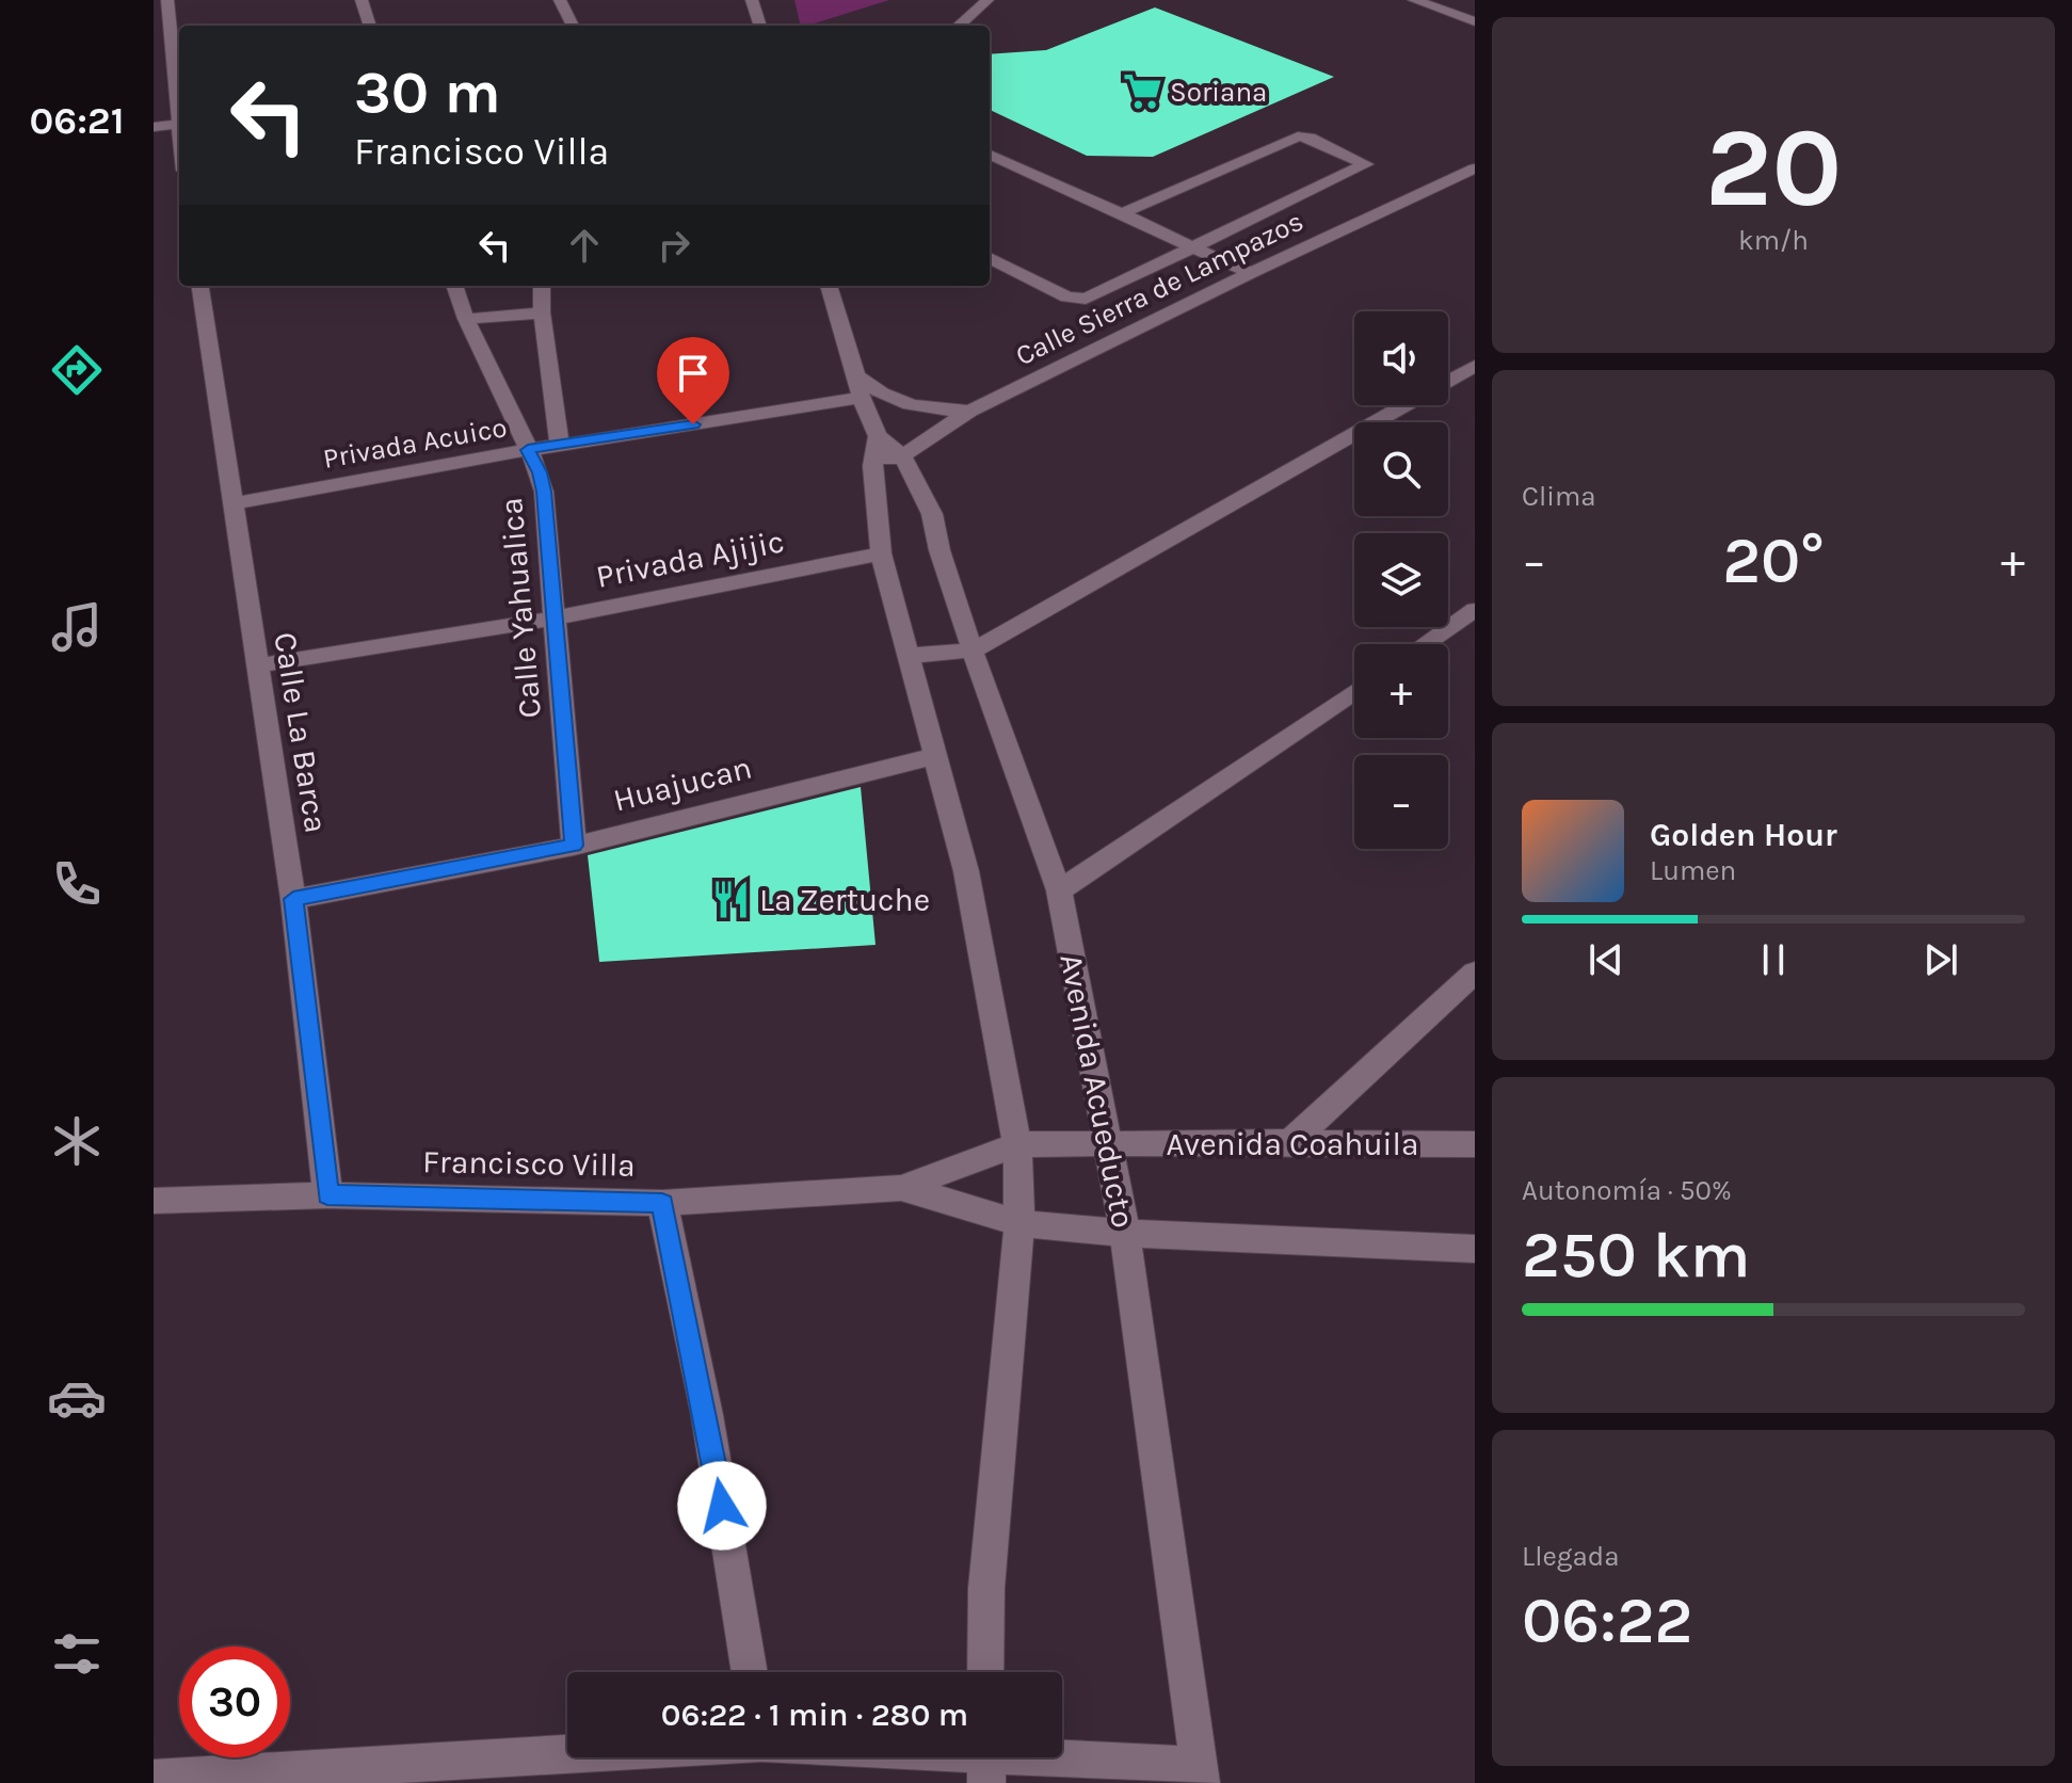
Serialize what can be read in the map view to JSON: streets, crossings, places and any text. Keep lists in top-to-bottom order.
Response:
{
  "streets": {
    "street": [
      "Calle Sierra de Lampazos",
      "Privada Acuico",
      "Privada Ajijic",
      "Calle Yahualica",
      "Calle La Barca",
      "Huajucan",
      "Avenida Acueducto",
      "Avenida Coahuila",
      "Francisco Villa"
    ]
  },
  "crossings": [
    ["Calle Sierra de Lampazos", "Avenida Acueducto"],
    ["Privada Acuico", "Calle Yahualica"],
    ["Privada Acuico", "Calle La Barca"],
    ["Privada Acuico", "Avenida Acueducto"],
    ["Privada Ajijic", "Calle Yahualica"],
    ["Privada Ajijic", "Calle La Barca"],
    ["Calle Yahualica", "Huajucan"],
    ["Calle La Barca", "Huajucan"],
    ["Calle La Barca", "Francisco Villa"],
    ["Avenida Acueducto", "Avenida Coahuila"],
    ["Avenida Acueducto", "Francisco Villa"],
    ["Avenida Coahuila", "Francisco Villa"]
  ],
  "places": {
    "supermarket": ["Soriana"],
    "restaurant": ["La Zertuche"]
  },
  "page": {
    "tabs": "06:21",
    "tile": [
      ["20", "km/h"],
      "Clima",
      ["Autonomía · 50%", "250 km"],
      ["Llegada", "06:22"]
    ],
    "turn": ["30 m", "Francisco Villa"],
    "map_buttons": ["+", "−"],
    "heat": ["−", "20°", "+"],
    "song": ["Golden Hour", "Lumen"],
    "limit": "30",
    "trip": "06:22 · 1 min · 280 m"
  }
}
